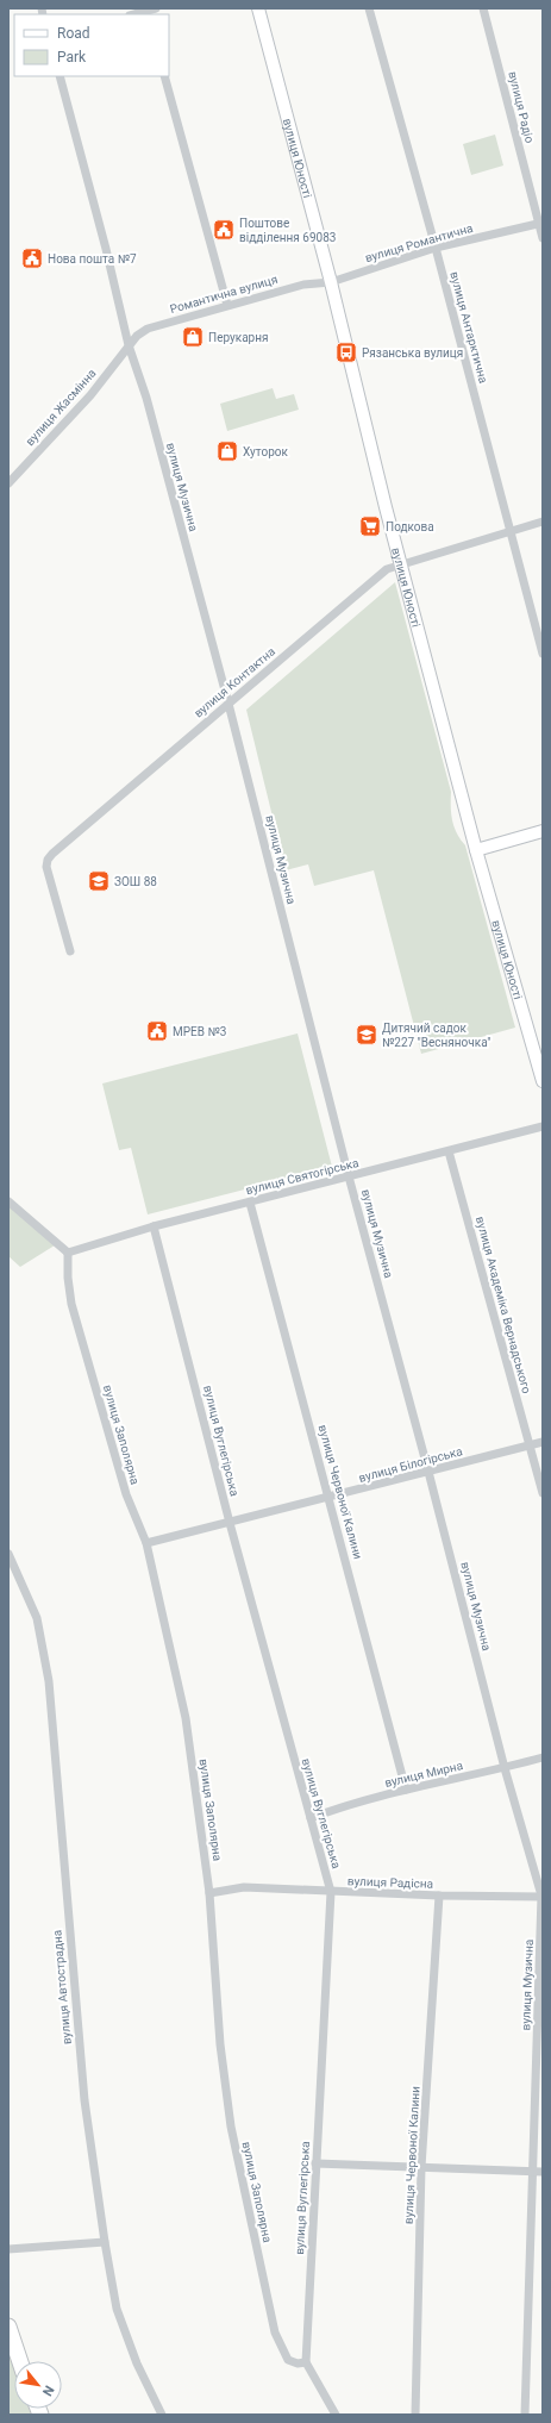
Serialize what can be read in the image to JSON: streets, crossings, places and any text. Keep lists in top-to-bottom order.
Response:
{
  "streets": {
    "street": [
      "вулиця Радіо",
      "вулиця Юності",
      "вулиця Романтична",
      "Романтична вулиця",
      "вулиця Антарктична",
      "вулиця Жасмінна",
      "вулиця Музична",
      "вулиця Контактна",
      "вулиця Святогірська",
      "вулиця Академіка Вернадського",
      "вулиця Заполярна",
      "вулиця Вуглегірська",
      "вулиця Білогірська",
      "вулиця Червоної Калини",
      "вулиця Мирна",
      "вулиця Радісна",
      "вулиця Автострадна"
    ]
  },
  "crossings": [
    ["вулиця Радіо", "вулиця Романтична"],
    ["вулиця Юності", "вулиця Романтична"],
    ["вулиця Юності", "Романтична вулиця"],
    ["вулиця Юності", "вулиця Контактна"],
    ["вулиця Романтична", "Романтична вулиця"],
    ["вулиця Романтична", "вулиця Антарктична"],
    ["Романтична вулиця", "вулиця Жасмінна"],
    ["Романтична вулиця", "вулиця Музична"],
    ["вулиця Антарктична", "вулиця Контактна"],
    ["вулиця Жасмінна", "вулиця Музична"],
    ["вулиця Музична", "вулиця Контактна"],
    ["вулиця Музична", "вулиця Святогірська"],
    ["вулиця Музична", "вулиця Білогірська"],
    ["вулиця Музична", "вулиця Мирна"],
    ["вулиця Музична", "вулиця Радісна"],
    ["вулиця Святогірська", "вулиця Академіка Вернадського"],
    ["вулиця Святогірська", "вулиця Заполярна"],
    ["вулиця Святогірська", "вулиця Вуглегірська"],
    ["вулиця Святогірська", "вулиця Червоної Калини"],
    ["вулиця Академіка Вернадського", "вулиця Білогірська"],
    ["вулиця Заполярна", "вулиця Вуглегірська"],
    ["вулиця Заполярна", "вулиця Білогірська"],
    ["вулиця Заполярна", "вулиця Радісна"],
    ["вулиця Вуглегірська", "вулиця Білогірська"],
    ["вулиця Вуглегірська", "вулиця Мирна"],
    ["вулиця Вуглегірська", "вулиця Радісна"],
    ["вулиця Білогірська", "вулиця Червоної Калини"],
    ["вулиця Червоної Калини", "вулиця Мирна"],
    ["вулиця Червоної Калини", "вулиця Радісна"]
  ],
  "places": {
    "public building": ["Поштове відділення 69083", "Нова пошта №7", "МРЕВ №3"],
    "shop": ["Перукарня", "Хуторок"],
    "bus stop": ["Рязанська вулиця"],
    "supermarket": ["Подкова"],
    "school or university": ["ЗОШ 88", "Дитячий садок №227 \"Весняночка\""]
  },
  "legend": ["Road", "Park"],
  "north": "bottom right"
}
